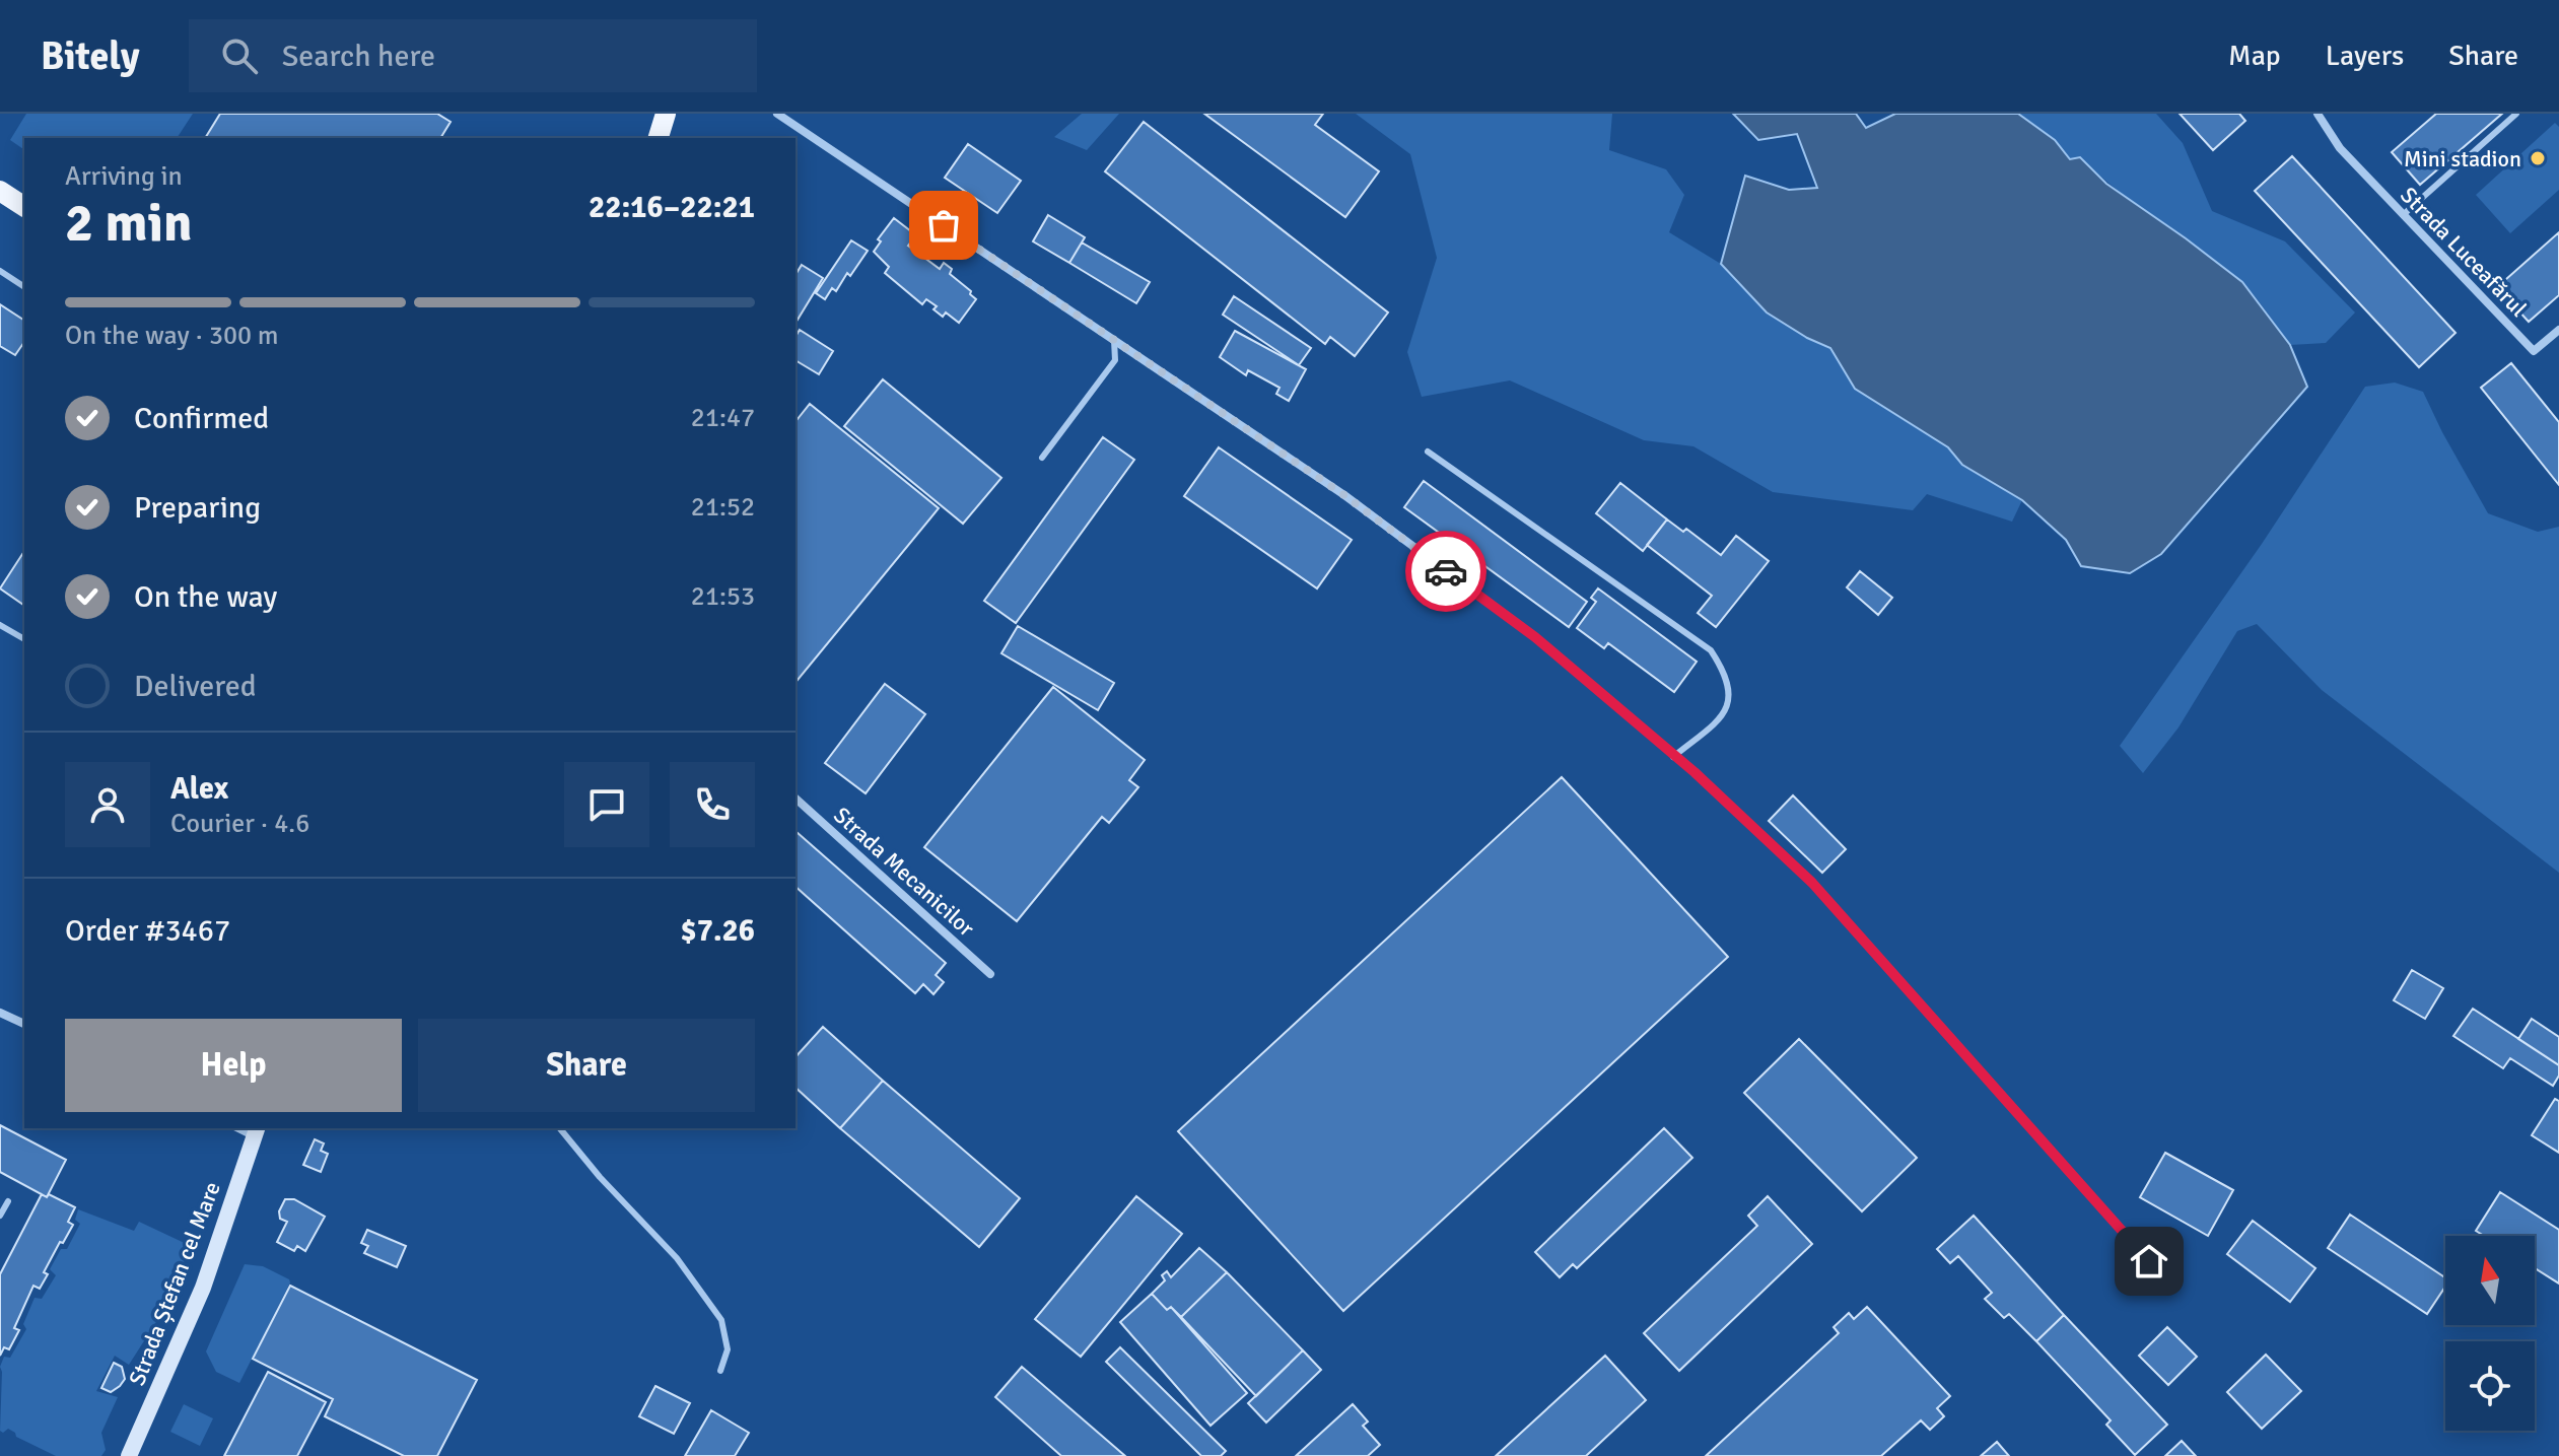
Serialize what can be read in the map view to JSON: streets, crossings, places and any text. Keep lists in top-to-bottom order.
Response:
{
  "streets": {
    "main road": ["Strada Ștefan cel Mare"],
    "street": ["Strada Luceafărul", "Strada Mecanicilor"]
  },
  "places": ["Mini stadion"],
  "north": "top",
  "page": {
    "header": "Bitely",
    "search": "Search here",
    "nav": ["Map", "Layers", "Share"],
    "heading": ["2 min", "Arriving in", "22:16–22:21"],
    "panel": [
      "Alex",
      "Courier · 4.6",
      "Order #3467",
      "$7.26"
    ],
    "bar": "On the way · 300 m",
    "list": [
      ["Confirmed", "21:47"],
      ["Preparing", "21:52"],
      ["On the way", "21:53"],
      "Delivered"
    ],
    "buttons": ["Help", "Share"]
  }
}
